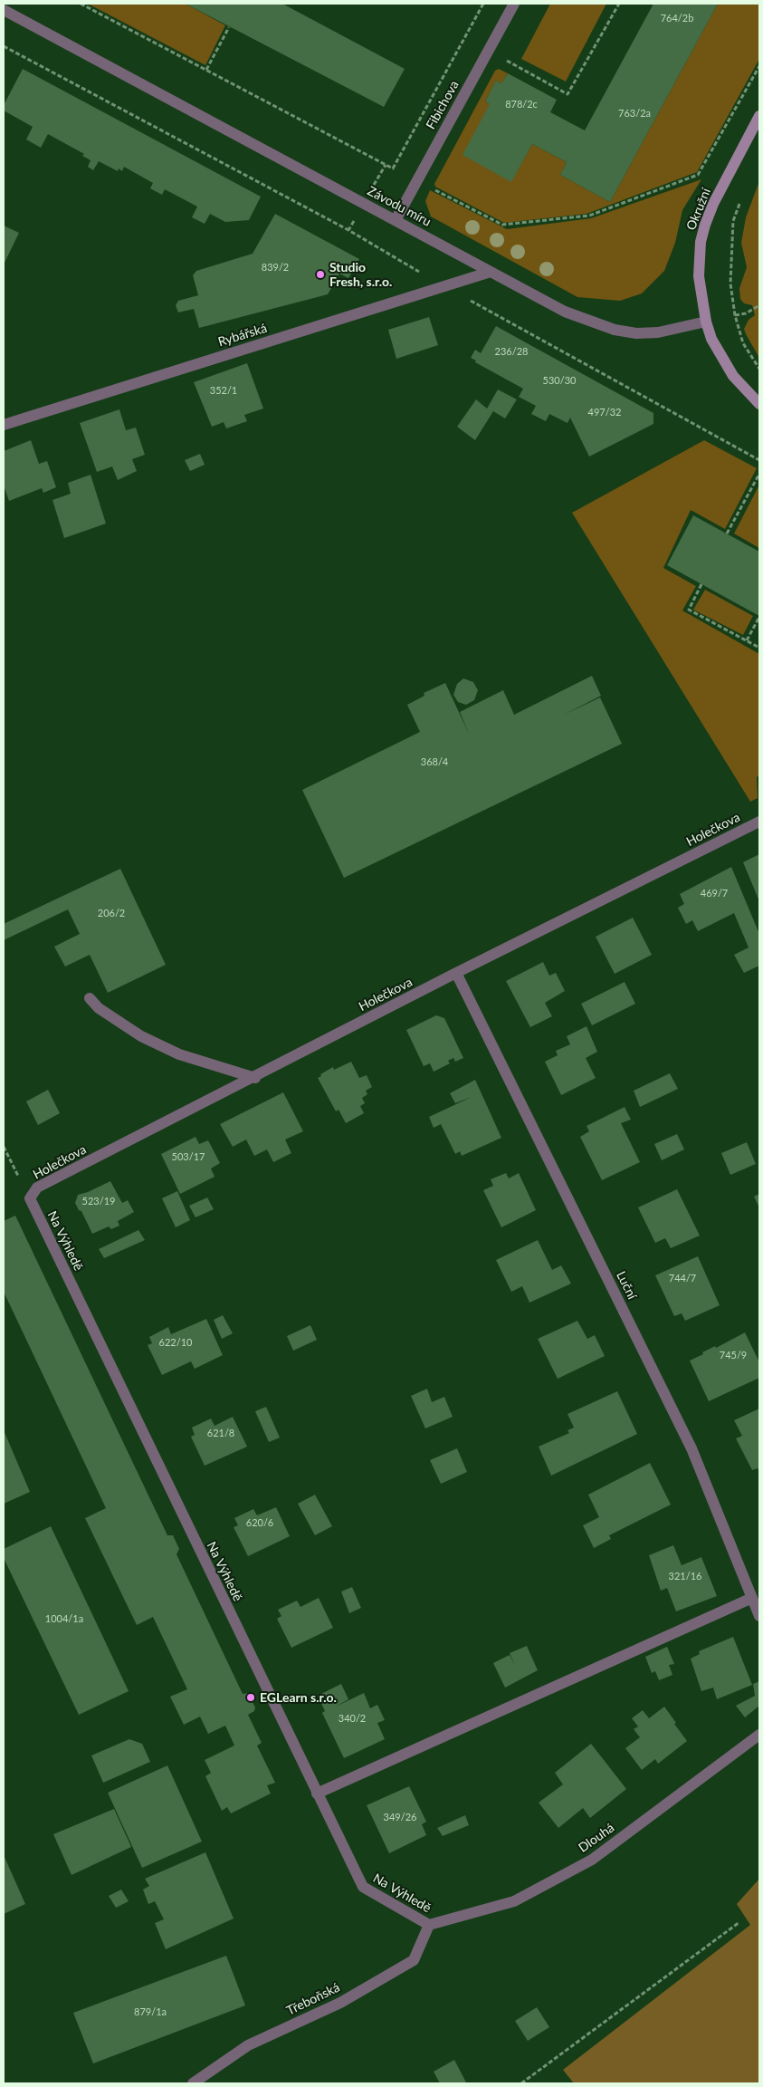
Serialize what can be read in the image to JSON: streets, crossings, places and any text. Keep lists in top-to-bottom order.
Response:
{
  "streets": {
    "main road": ["Okružní"],
    "street": [
      "Fibichova",
      "Závodu míru",
      "Rybářská",
      "Holečkova",
      "Na Výhledě",
      "Luční",
      "Dlouhá",
      "Třeboňská"
    ]
  },
  "crossings": [
    ["Fibichova", "Závodu míru"],
    ["Závodu míru", "Okružní"],
    ["Závodu míru", "Rybářská"],
    ["Holečkova", "Na Výhledě"],
    ["Holečkova", "Luční"],
    ["Na Výhledě", "Dlouhá"],
    ["Na Výhledě", "Třeboňská"],
    ["Dlouhá", "Třeboňská"]
  ],
  "places": ["Studio Fresh, s.r.o.", "EGLearn s.r.o."],
  "house_numbers": [
    "764/2b",
    "878/2c",
    "763/2a",
    "839/2",
    "236/28",
    "530/30",
    "352/1",
    "497/32",
    "368/4",
    "469/7",
    "206/2",
    "503/17",
    "523/19",
    "744/7",
    "622/10",
    "745/9",
    "621/8",
    "620/6",
    "321/16",
    "1004/1a",
    "340/2",
    "349/26",
    "879/1a"
  ]
}
